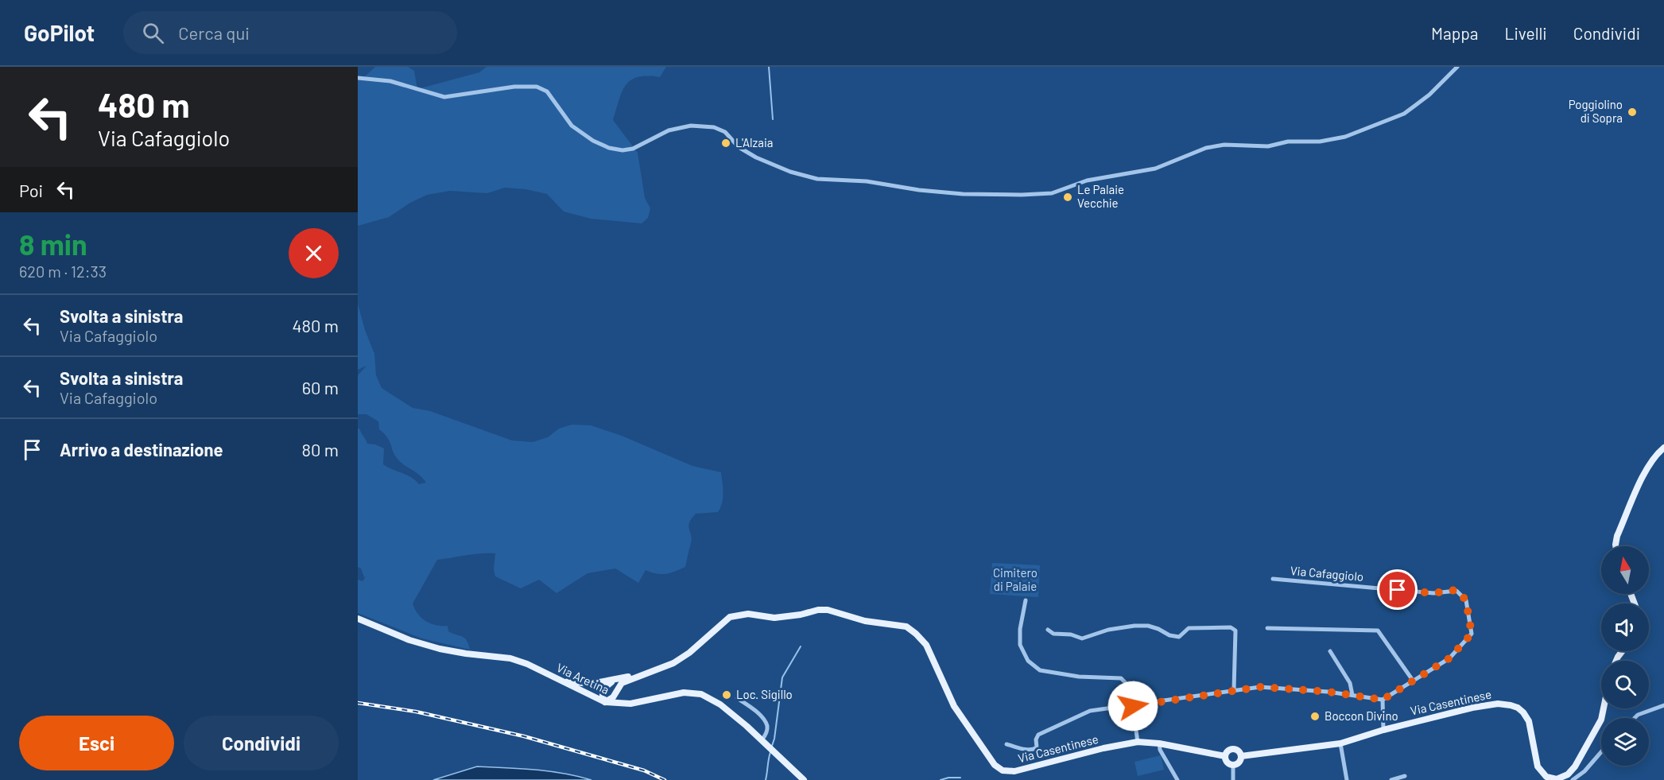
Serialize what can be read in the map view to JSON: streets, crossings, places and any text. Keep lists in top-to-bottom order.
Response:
{
  "streets": {
    "main road": ["Via Aretina", "Via Casentinese"],
    "street": ["Via Cafaggiolo"]
  },
  "crossings": [
    ["Via Aretina", "Via Casentinese"]
  ],
  "parks": ["Cimitero di Palaie"],
  "places": [
    "Poggiolino di Sopra",
    "L'Alzaia",
    "Le Palaie Vecchie",
    "Loc. Sigillo",
    "Boccon Divino"
  ],
  "north": "top",
  "page": {
    "header": "GoPilot",
    "search": "Cerca qui",
    "nav": ["Mappa", "Livelli", "Condividi"],
    "turn": ["480 m", "Via Cafaggiolo"],
    "then": "Poi",
    "heading": ["8 min", "620 m · 12:33"],
    "list": [
      {
        "name": "Svolta a sinistra",
        "note": "Via Cafaggiolo",
        "value": "480 m"
      },
      {
        "name": "Svolta a sinistra",
        "note": "Via Cafaggiolo",
        "value": "60 m"
      },
      {
        "name": "Arrivo a destinazione",
        "value": "80 m"
      }
    ],
    "buttons": ["Esci", "Condividi"]
  }
}
